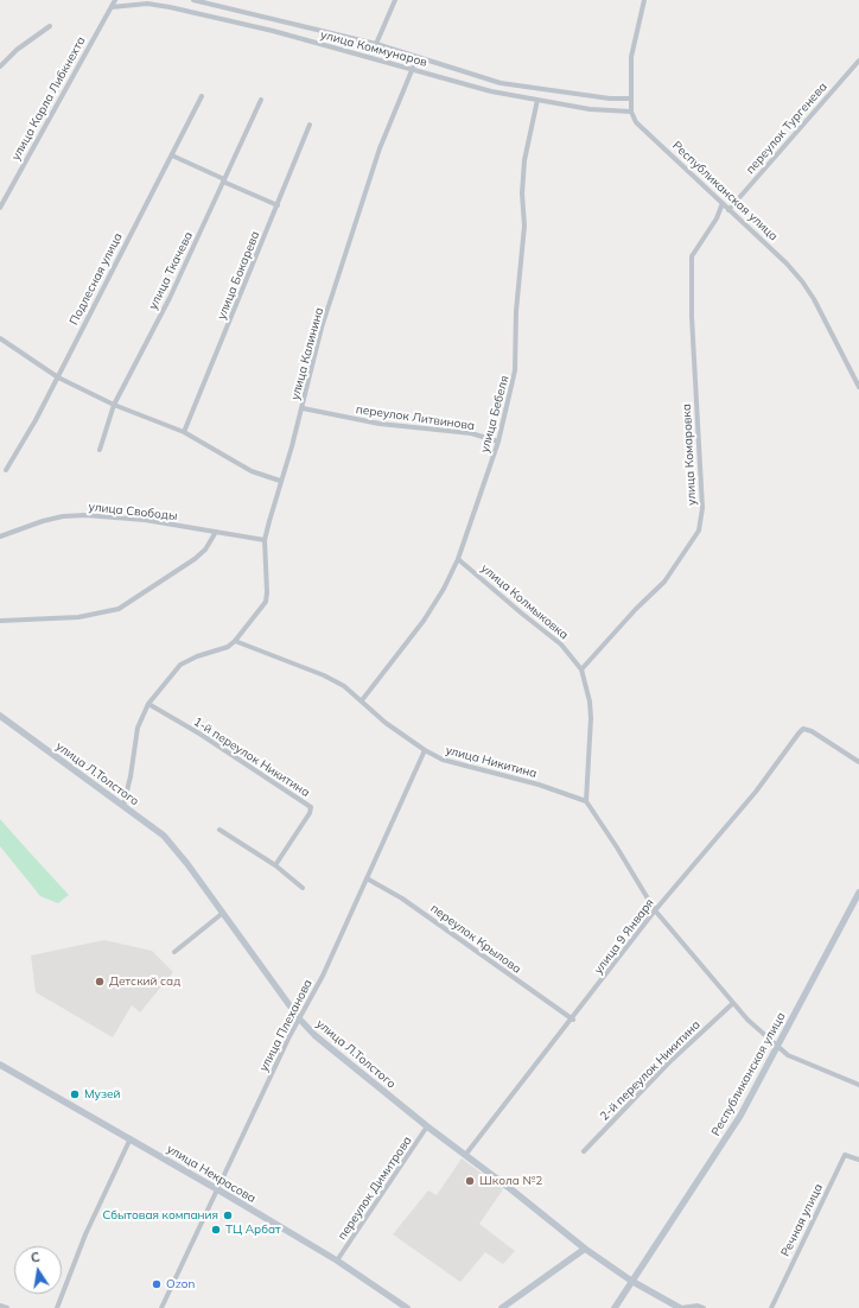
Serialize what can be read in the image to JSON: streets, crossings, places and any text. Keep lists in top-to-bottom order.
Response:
{
  "streets": {
    "street": [
      "улица Коммунаров",
      "улица Карла Либкнехта",
      "переулок Тургенева",
      "Республиканская улица",
      "улица Ткачева",
      "улица Бокарева",
      "Подлесная улица",
      "улица Калинина",
      "улица Бебеля",
      "переулок Литвинова",
      "улица Комаровка",
      "улица Свободы",
      "улица Колмыковка",
      "1-й переулок Никитина",
      "улица Никитина",
      "улица Л.Толстого",
      "улица 9 Января",
      "переулок Крылова",
      "улица Плеханова",
      "2-й переулок Никитина",
      "улица Некрасова",
      "переулок Димитрова",
      "Речная улица"
    ]
  },
  "crossings": [
    ["улица Коммунаров", "улица Карла Либкнехта"],
    ["улица Коммунаров", "Республиканская улица"],
    ["улица Коммунаров", "улица Калинина"],
    ["улица Коммунаров", "улица Бебеля"],
    ["переулок Тургенева", "Республиканская улица"],
    ["Республиканская улица", "улица Комаровка"],
    ["Республиканская улица", "улица Л.Толстого"],
    ["улица Калинина", "переулок Литвинова"],
    ["улица Калинина", "улица Свободы"],
    ["улица Калинина", "улица Никитина"],
    ["улица Бебеля", "переулок Литвинова"],
    ["улица Бебеля", "улица Колмыковка"],
    ["улица Бебеля", "улица Никитина"],
    ["улица Комаровка", "улица Колмыковка"],
    ["улица Колмыковка", "улица Никитина"],
    ["улица Никитина", "улица Плеханова"],
    ["улица Л.Толстого", "улица 9 Января"],
    ["улица Л.Толстого", "улица Плеханова"],
    ["улица Л.Толстого", "переулок Димитрова"],
    ["улица 9 Января", "переулок Крылова"],
    ["переулок Крылова", "улица Плеханова"],
    ["улица Плеханова", "улица Некрасова"],
    ["улица Некрасова", "переулок Димитрова"]
  ],
  "places": [
    "Детский сад",
    "Музей",
    "Школа №2",
    "Сбытовая компания",
    "ТЦ Арбат",
    "Ozon"
  ],
  "north": "top"
}
